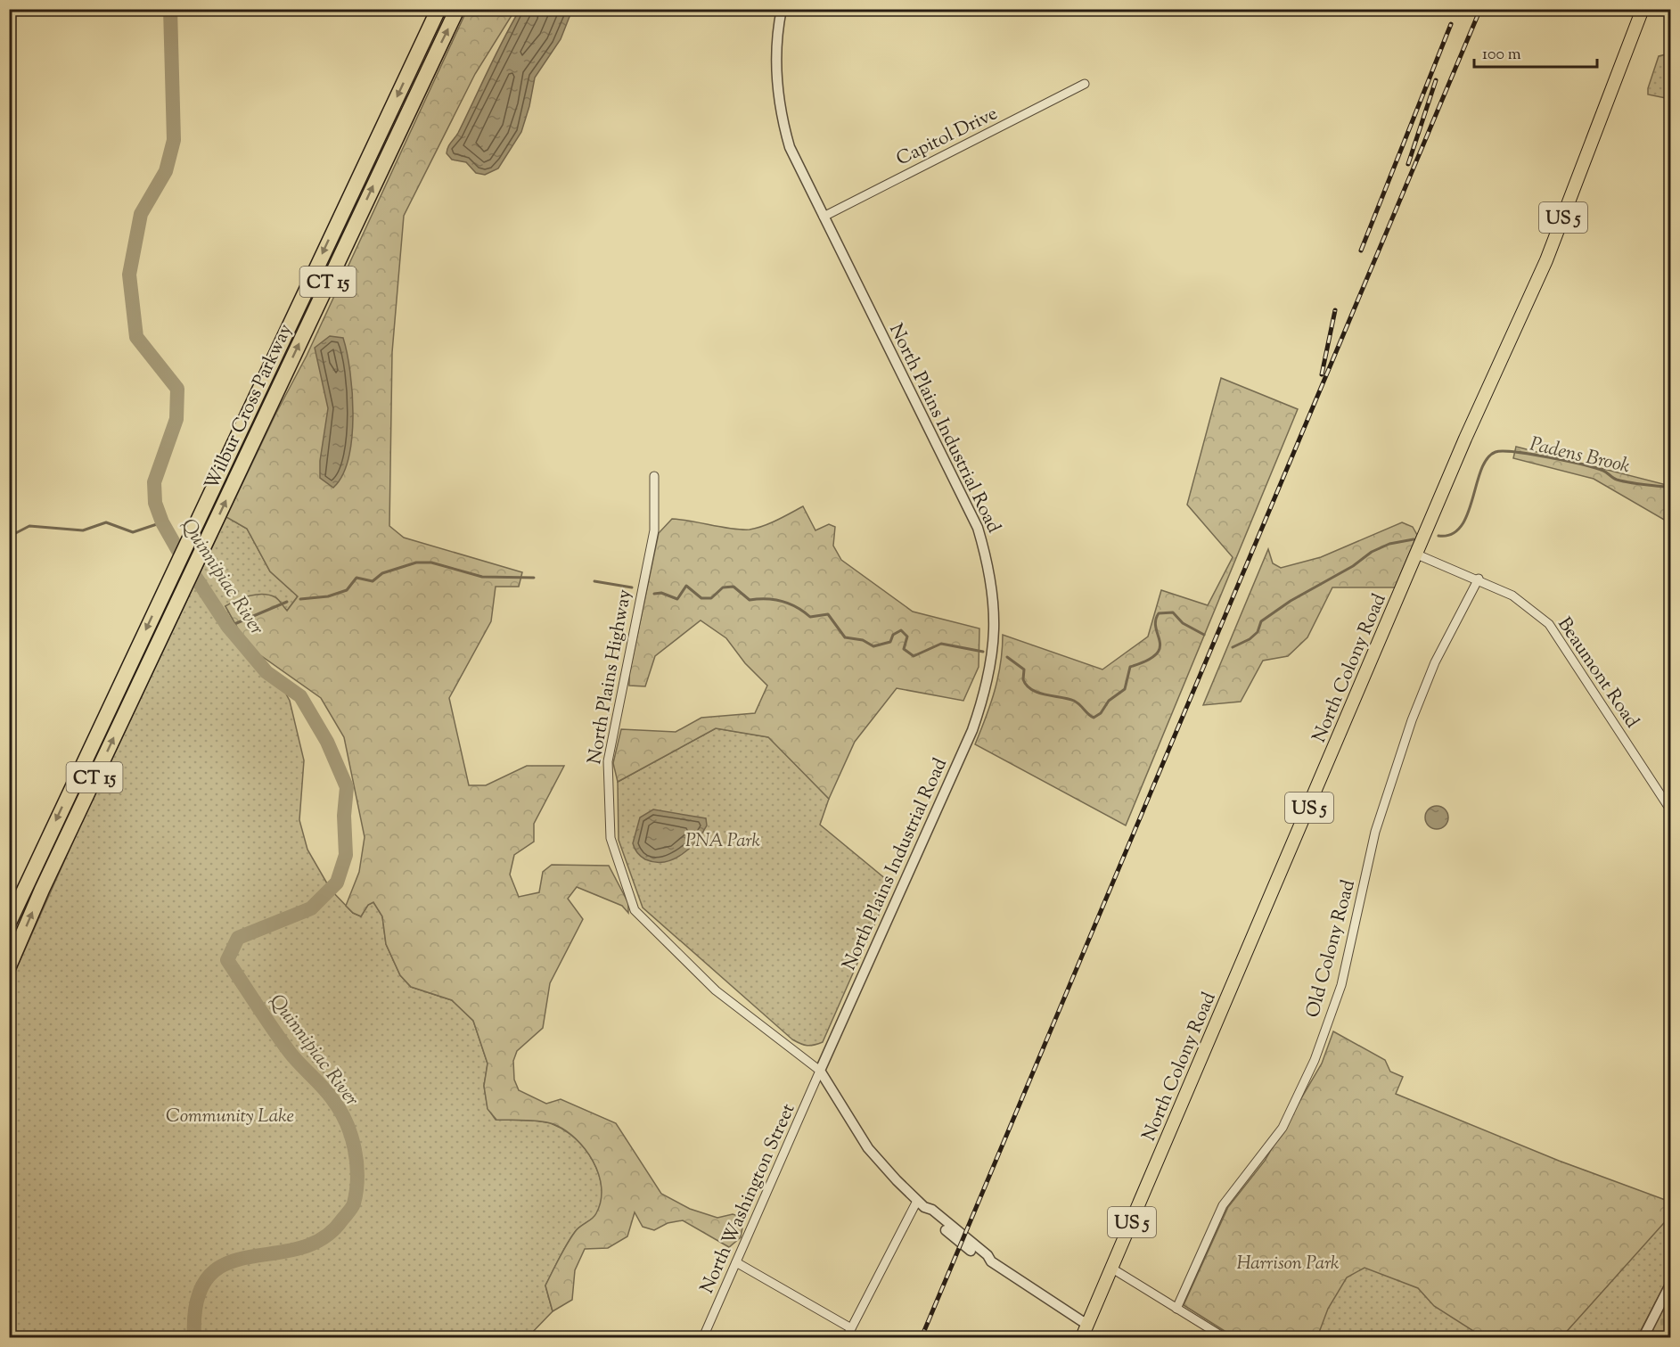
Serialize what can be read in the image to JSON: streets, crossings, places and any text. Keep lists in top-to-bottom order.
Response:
{
  "streets": {
    "highway": ["CT 15", "Wilbur Cross Parkway"],
    "main road": ["US 5", "North Colony Road"],
    "street": [
      "Capitol Drive",
      "North Plains Industrial Road",
      "Beaumont Road",
      "North Plains Highway",
      "Old Colony Road",
      "North Washington Street"
    ]
  },
  "crossings": [
    ["Capitol Drive", "North Plains Industrial Road"],
    ["North Plains Industrial Road", "North Plains Highway"],
    ["North Plains Industrial Road", "North Washington Street"],
    ["North Colony Road", "Beaumont Road"],
    ["North Colony Road", "North Plains Highway"],
    ["Beaumont Road", "Old Colony Road"],
    ["North Plains Highway", "North Washington Street"]
  ],
  "water": ["Padens Brook", "Quinnipiac River"],
  "parks": ["PNA Park", "Community Lake", "Harrison Park"],
  "scale_bar": "100 m"
}
